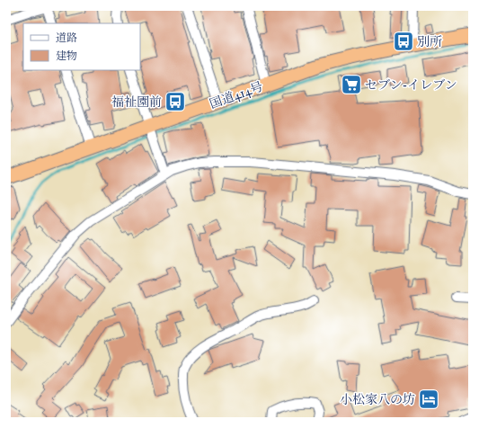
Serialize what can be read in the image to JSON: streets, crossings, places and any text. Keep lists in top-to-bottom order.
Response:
{
  "streets": {
    "highway": ["国道414号"]
  },
  "places": {
    "bus stop": ["別所", "福祉園前"],
    "supermarket": ["セブン-イレブン"],
    "hotel": ["小松家八の坊"]
  },
  "legend": ["道路", "建物"]
}
